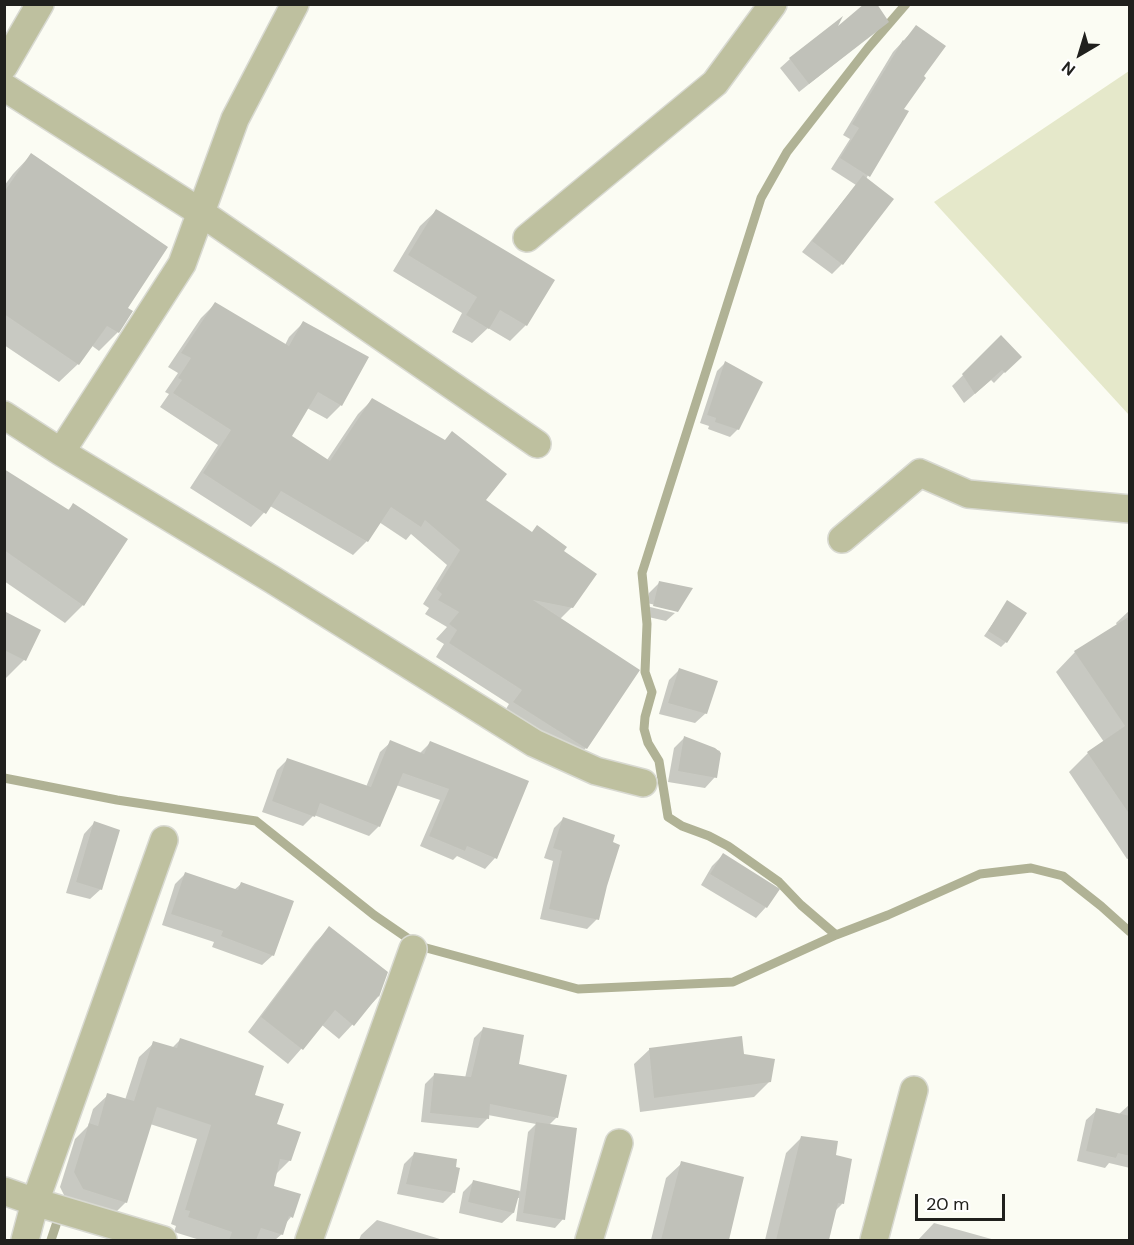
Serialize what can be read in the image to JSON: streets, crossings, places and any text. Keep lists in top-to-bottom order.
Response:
{
  "scale_bar": "20 m",
  "north": "bottom left"
}
